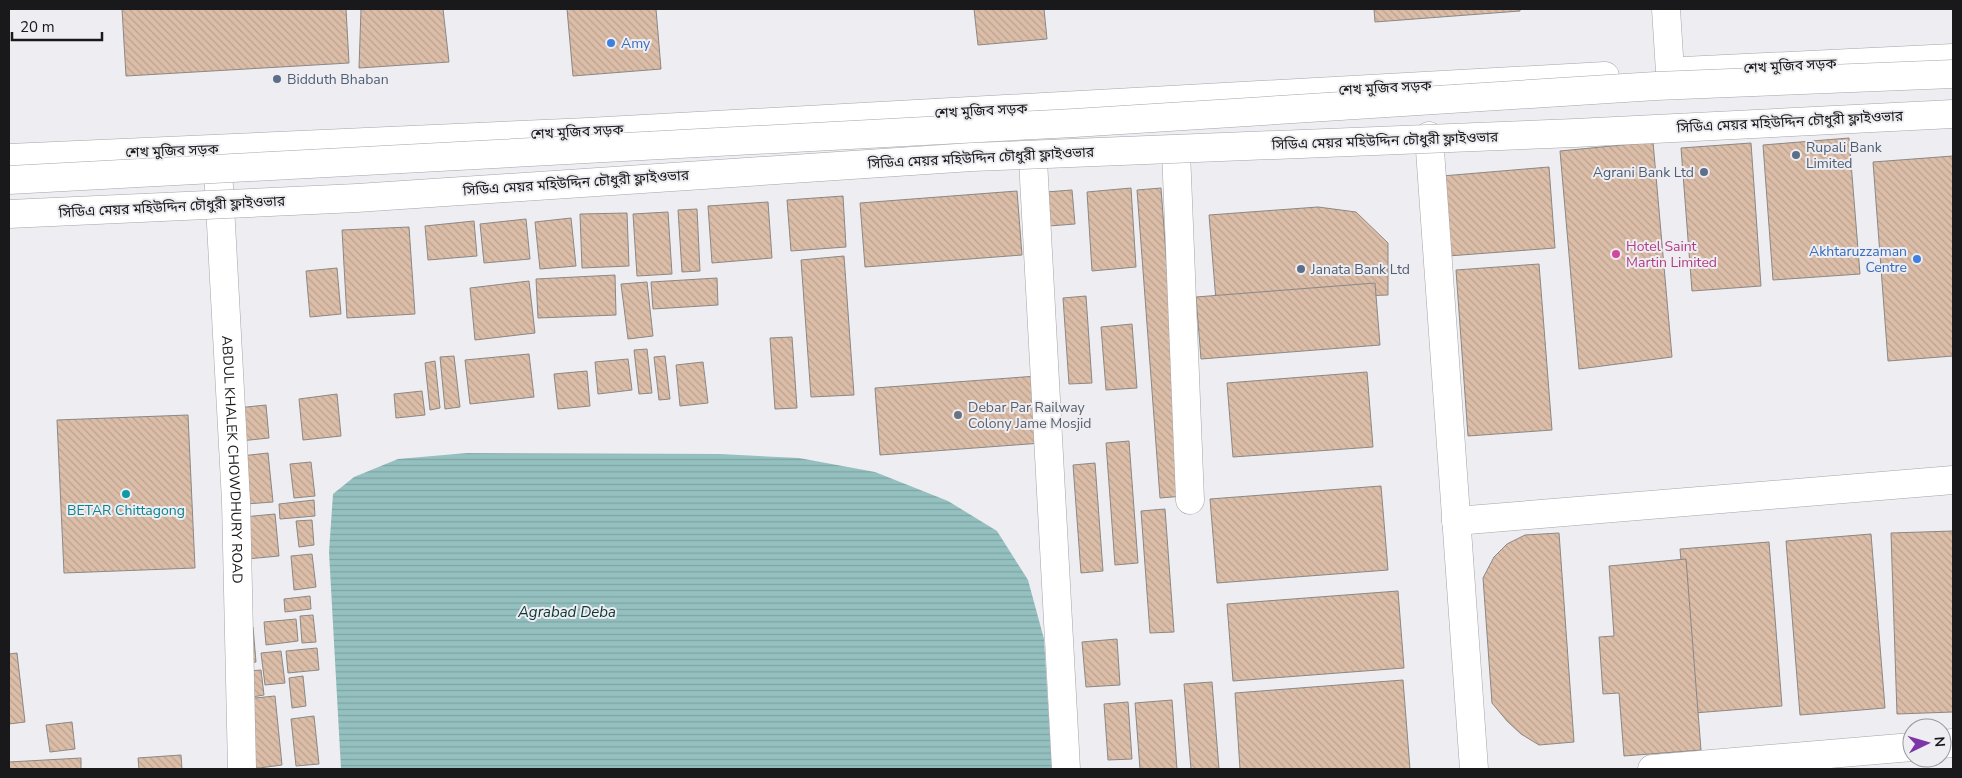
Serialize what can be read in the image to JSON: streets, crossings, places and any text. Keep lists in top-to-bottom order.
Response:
{
  "streets": {
    "main road": ["শেখ মুজিব সড়ক", "সিডিএ মেয়র মহিউদ্দিন চৌধুরী ফ্লাইওভার", "ABDUL KHALEK CHOWDHURY ROAD"]
  },
  "crossings": [
    ["শেখ মুজিব সড়ক", "ABDUL KHALEK CHOWDHURY ROAD"]
  ],
  "water": ["Agrabad Deba"],
  "places": [
    "Amy",
    "Bidduth Bhaban",
    "Rupali Bank Limited",
    "Agrani Bank Ltd",
    "Hotel Saint Martin Limited",
    "Akhtaruzzaman Centre",
    "Janata Bank Ltd",
    "Debar Par Railway Colony Jame Mosjid",
    "BETAR Chittagong"
  ],
  "scale_bar": "20 m",
  "north": "right"
}
